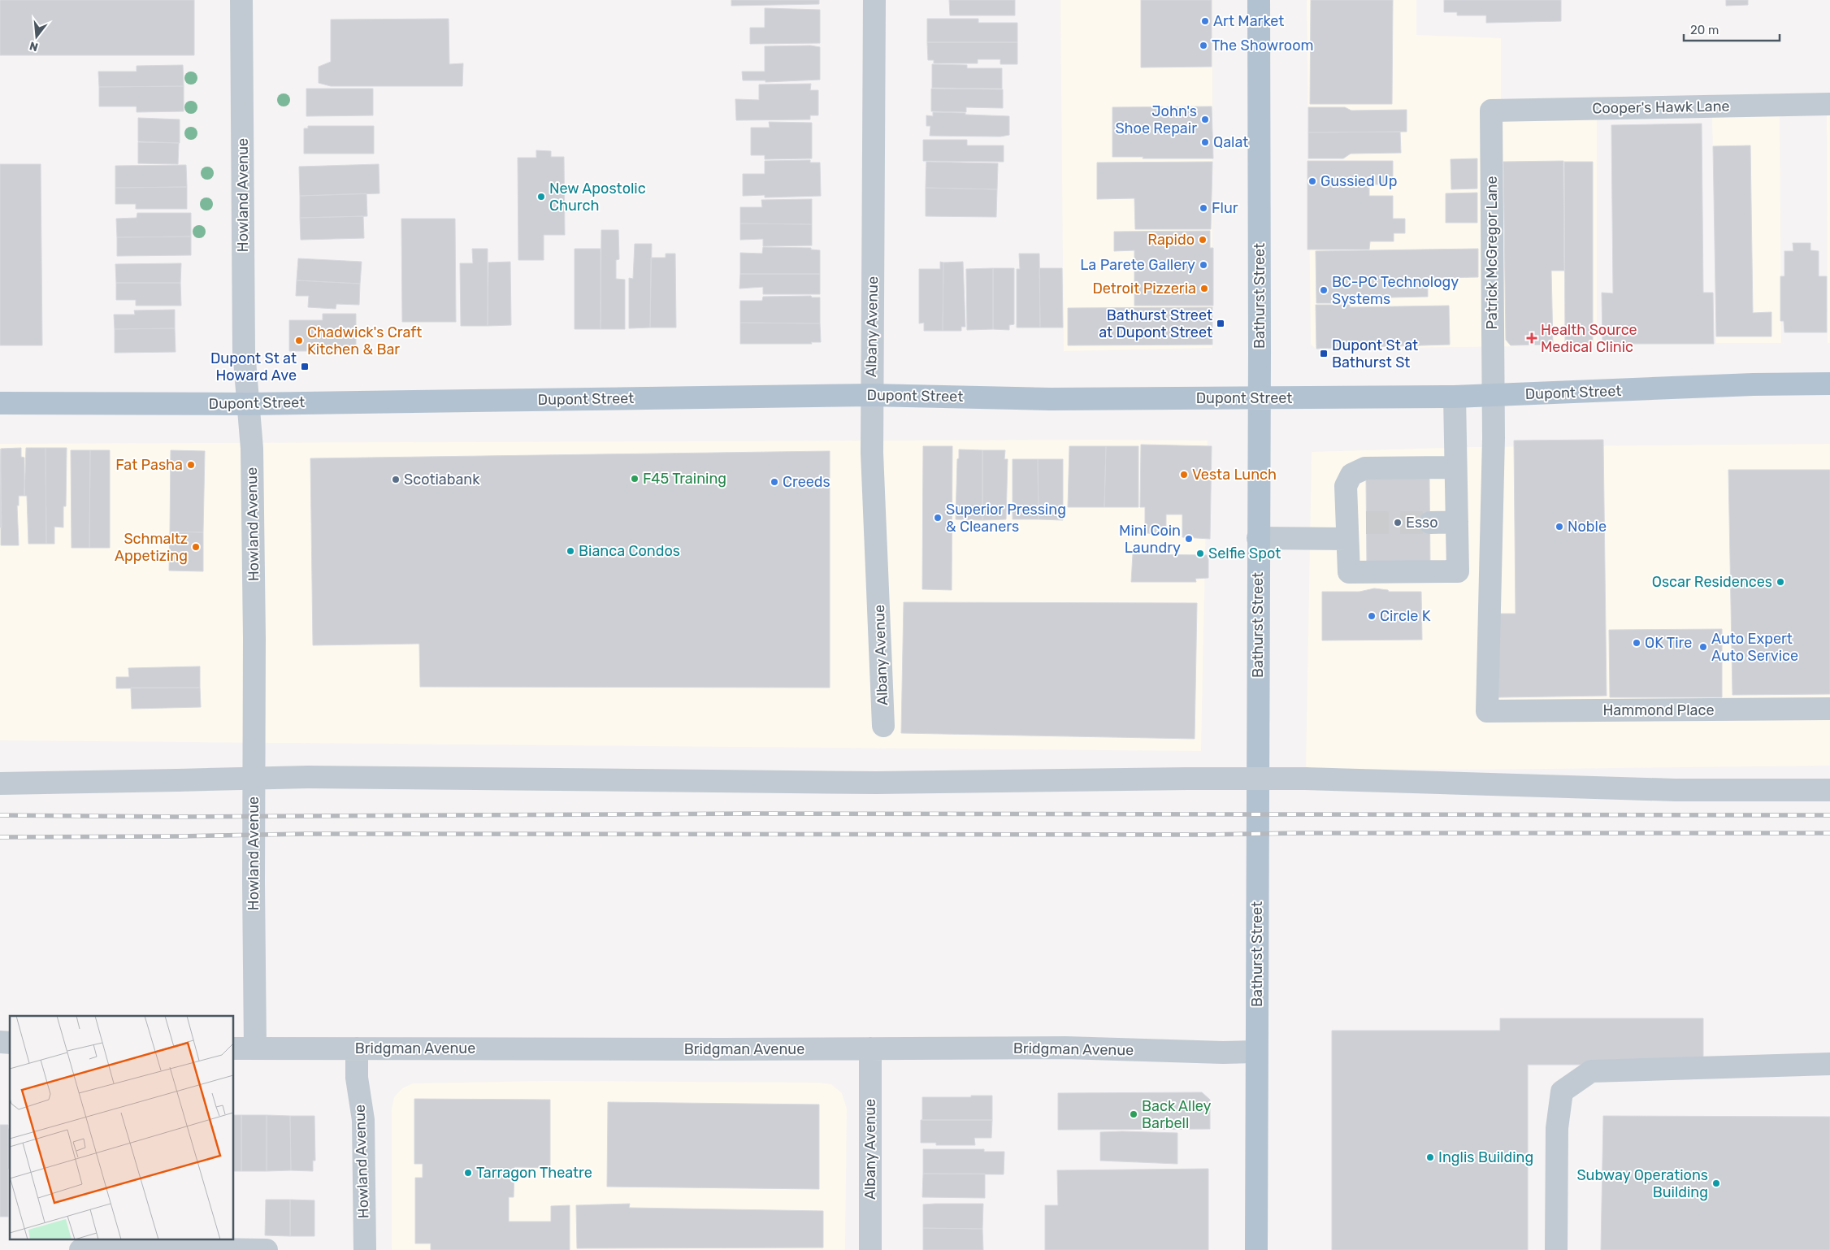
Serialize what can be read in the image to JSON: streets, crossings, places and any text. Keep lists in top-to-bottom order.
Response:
{
  "streets": {
    "main road": ["Bathurst Street", "Dupont Street"],
    "street": [
      "Cooper's Hawk Lane",
      "Howland Avenue",
      "Patrick McGregor Lane",
      "Albany Avenue",
      "Hammond Place",
      "Bridgman Avenue"
    ]
  },
  "crossings": [
    ["Cooper's Hawk Lane", "Patrick McGregor Lane"],
    ["Howland Avenue", "Dupont Street"],
    ["Howland Avenue", "Bridgman Avenue"],
    ["Patrick McGregor Lane", "Dupont Street"],
    ["Patrick McGregor Lane", "Hammond Place"],
    ["Bathurst Street", "Dupont Street"],
    ["Bathurst Street", "Bridgman Avenue"],
    ["Albany Avenue", "Dupont Street"],
    ["Albany Avenue", "Bridgman Avenue"]
  ],
  "places": {
    "other": [
      "Art Market",
      "The Showroom",
      "John's Shoe Repair",
      "Qalat",
      "Gussied Up",
      "New Apostolic Church",
      "Flur",
      "Rapido",
      "La Parete Gallery",
      "Detroit Pizzeria",
      "BC-PC Technology Systems",
      "Chadwick's Craft Kitchen & Bar",
      "Fat Pasha",
      "Vesta Lunch",
      "F45 Training",
      "Scotiabank",
      "Creeds",
      "Superior Pressing & Cleaners",
      "Esso",
      "Noble",
      "Mini Coin Laundry",
      "Schmaltz Appetizing",
      "Bianca Condos",
      "Selfie Spot",
      "Oscar Residences",
      "Circle K",
      "OK Tire",
      "Auto Expert Auto Service",
      "Back Alley Barbell",
      "Inglis Building",
      "Tarragon Theatre",
      "Subway Operations Building"
    ],
    "transit": ["Bathurst Street at Dupont Street", "Dupont St at Bathurst St", "Dupont St at Howard Ave"],
    "health": ["Health Source Medical Clinic"]
  },
  "scale_bar": "20 m",
  "north": "bottom"
}
